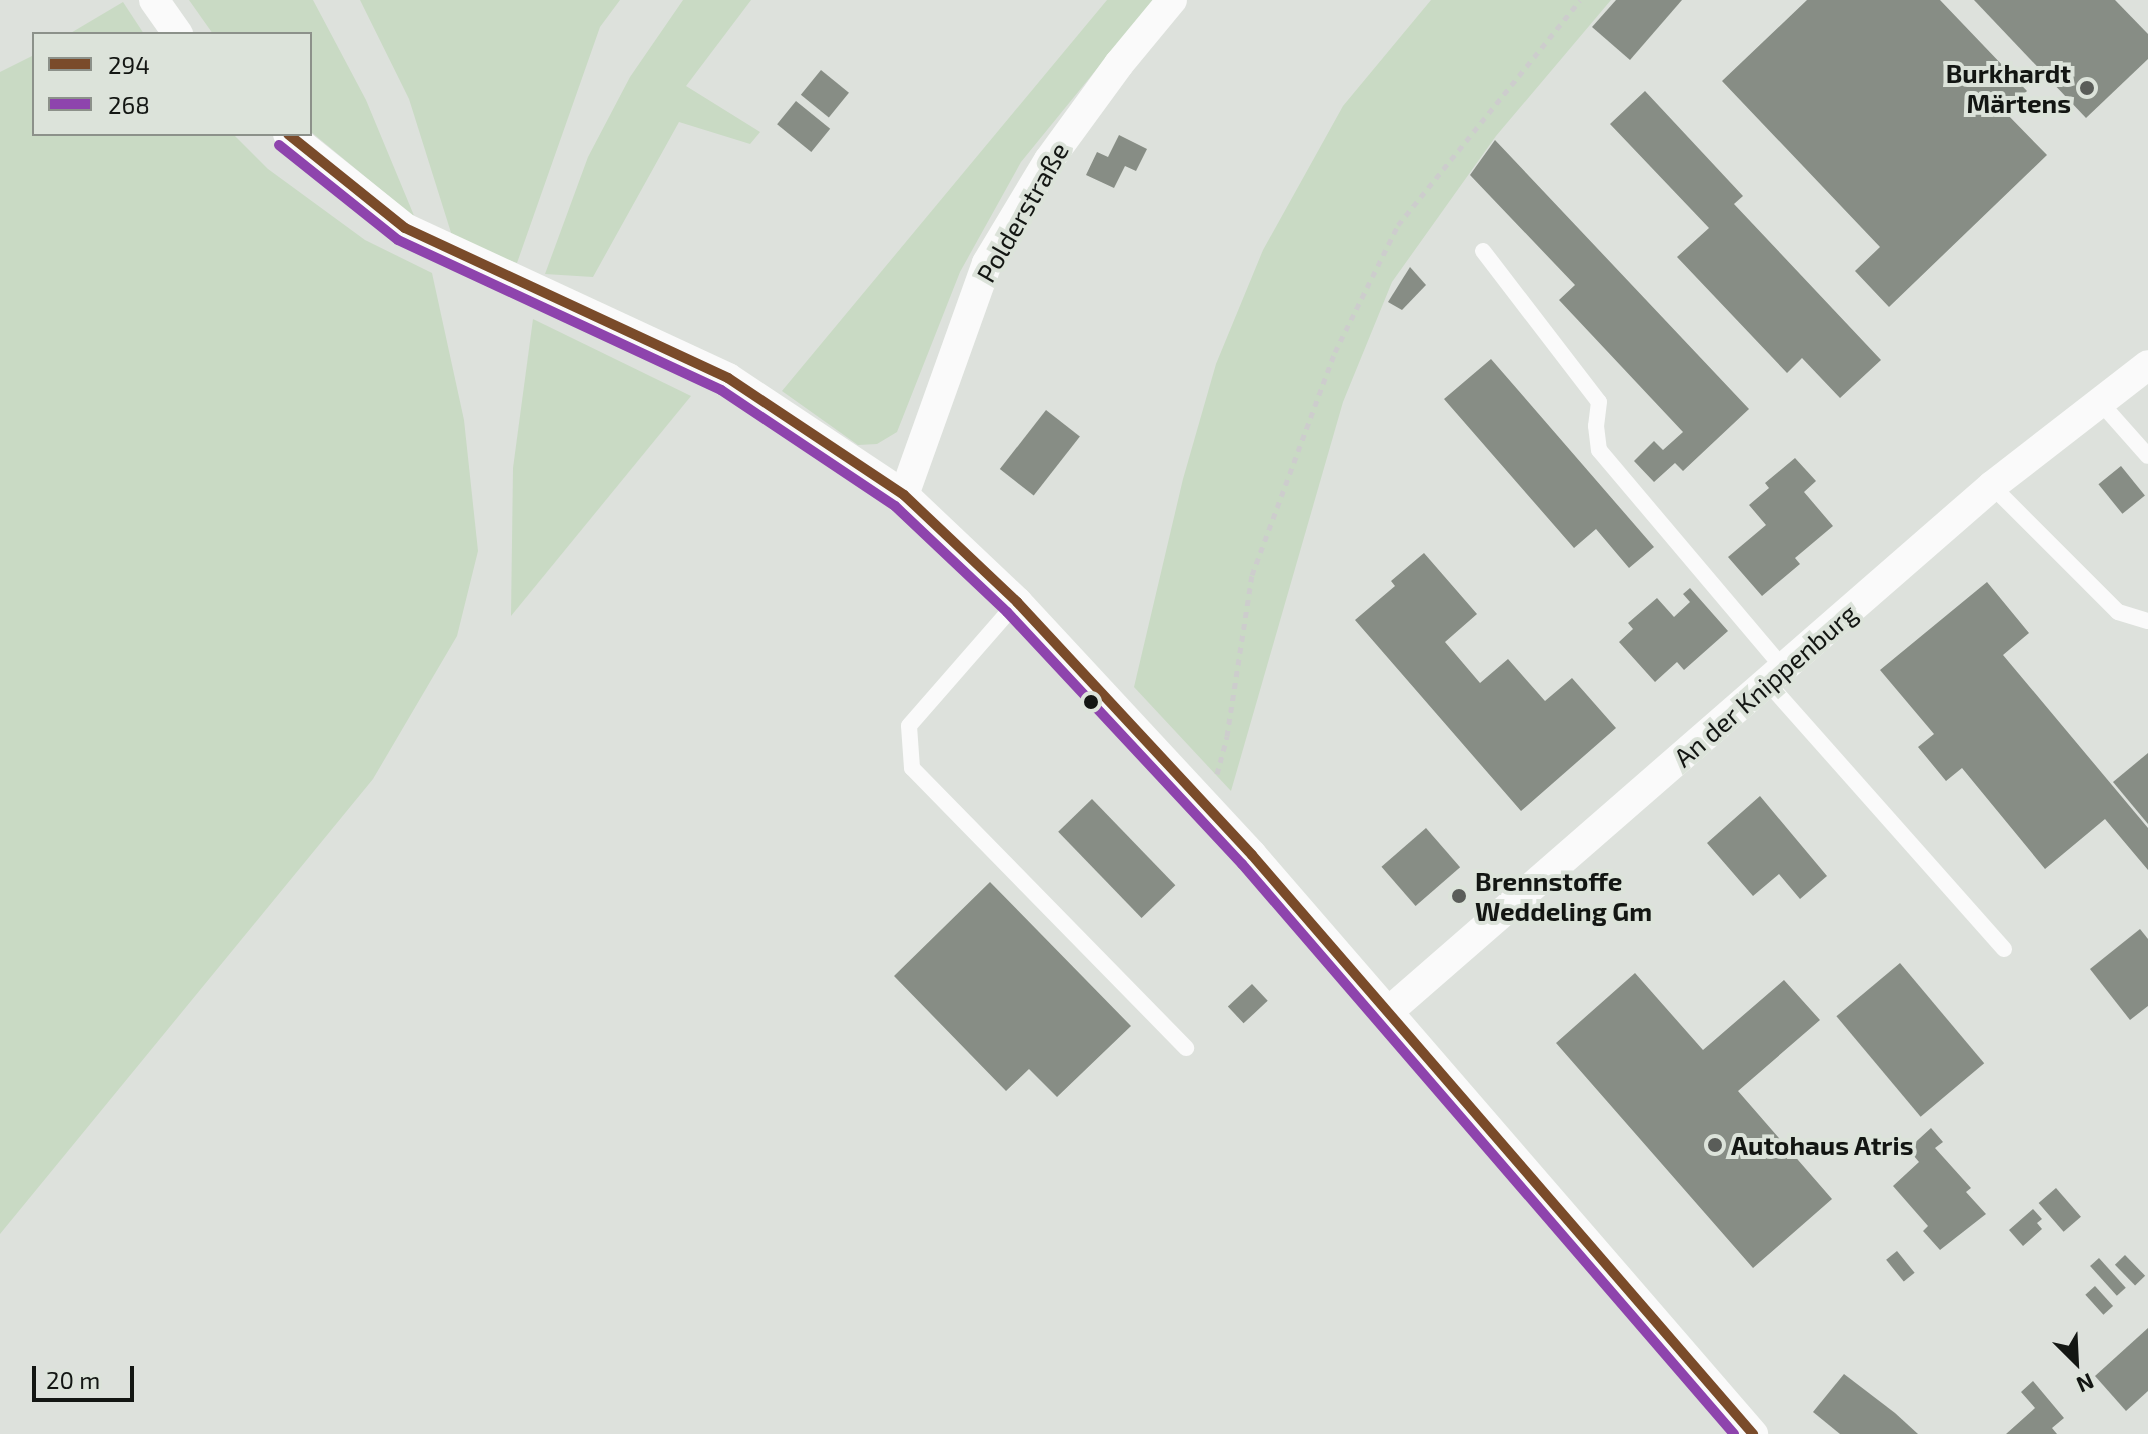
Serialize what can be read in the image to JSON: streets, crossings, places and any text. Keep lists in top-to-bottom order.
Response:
{
  "streets": {
    "street": ["Polderstraße", "An der Knippenburg"]
  },
  "places": ["Burkhardt Märtens", "Brennstoffe Weddeling Gm", "Autohaus Atris"],
  "lines": ["transit line 294", "transit line 268"],
  "legend": ["294", "268"],
  "scale_bar": "20 m",
  "north": "bottom right"
}
